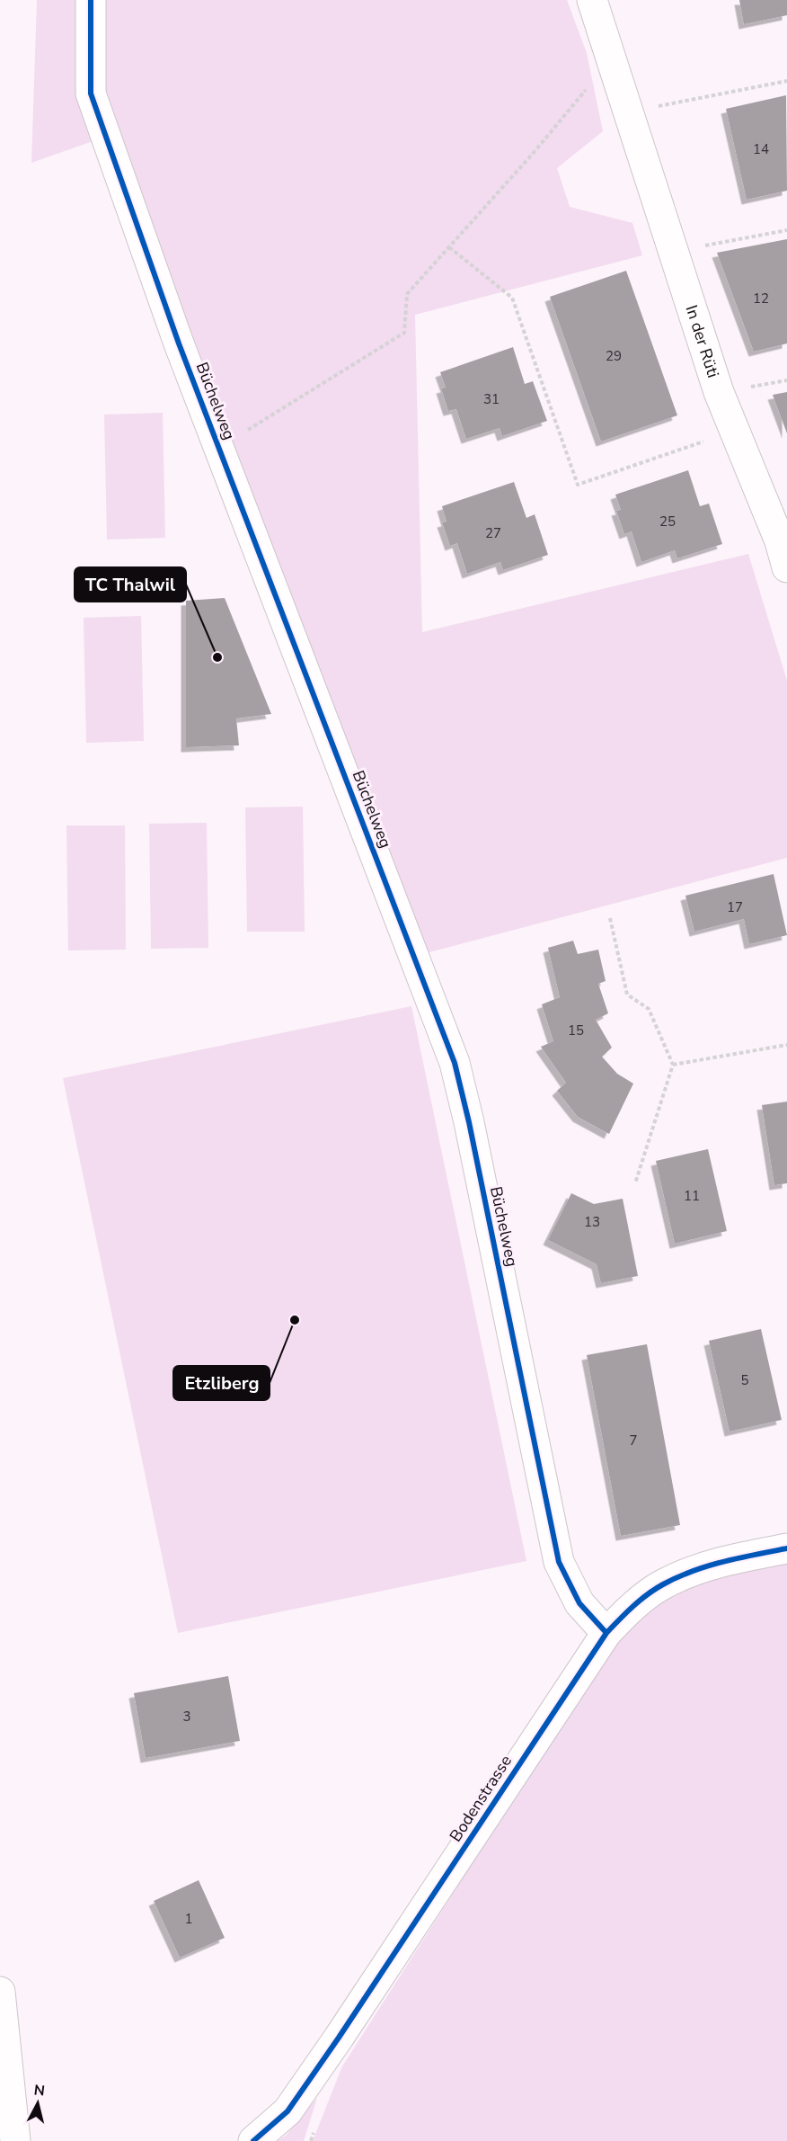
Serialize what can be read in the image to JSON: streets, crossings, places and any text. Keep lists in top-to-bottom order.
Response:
{
  "streets": {
    "main road": ["In der Rüti", "Büchelweg", "Bodenstrasse"]
  },
  "crossings": [
    ["Büchelweg", "Bodenstrasse"]
  ],
  "places": ["TC Thalwil", "Etzliberg"],
  "house_numbers": [
    "14",
    "12",
    "29",
    "31",
    "25",
    "27",
    "17",
    "15",
    "11",
    "13",
    "5",
    "7",
    "3",
    "1"
  ],
  "north": "top"
}
